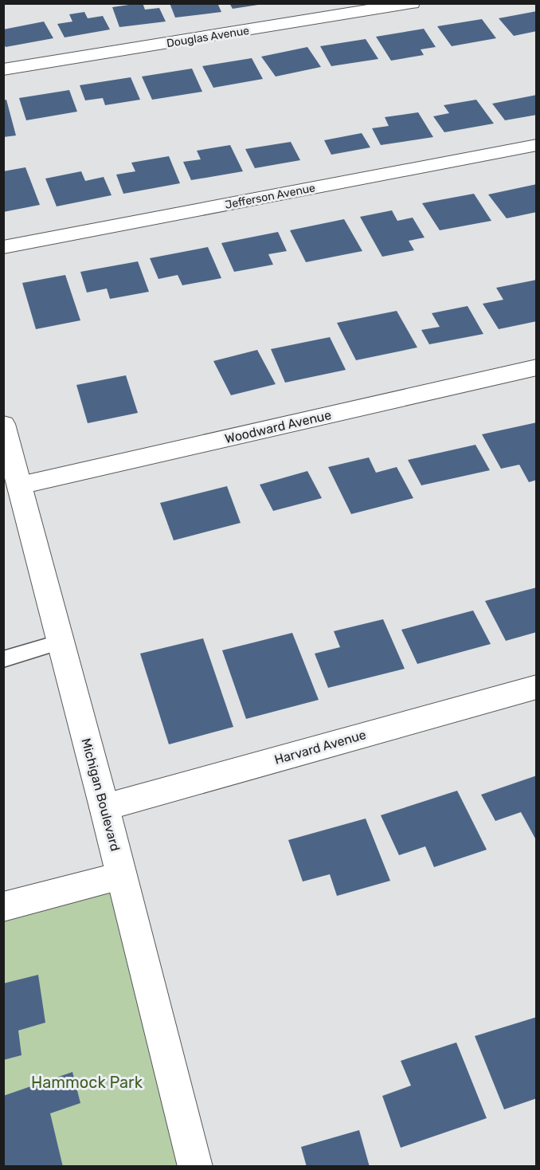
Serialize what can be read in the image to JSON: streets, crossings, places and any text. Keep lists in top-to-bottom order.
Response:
{
  "streets": {
    "street": [
      "Douglas Avenue",
      "Jefferson Avenue",
      "Woodward Avenue",
      "Harvard Avenue",
      "Michigan Boulevard"
    ]
  },
  "crossings": [
    ["Woodward Avenue", "Michigan Boulevard"],
    ["Harvard Avenue", "Michigan Boulevard"]
  ],
  "parks": ["Hammock Park"]
}
